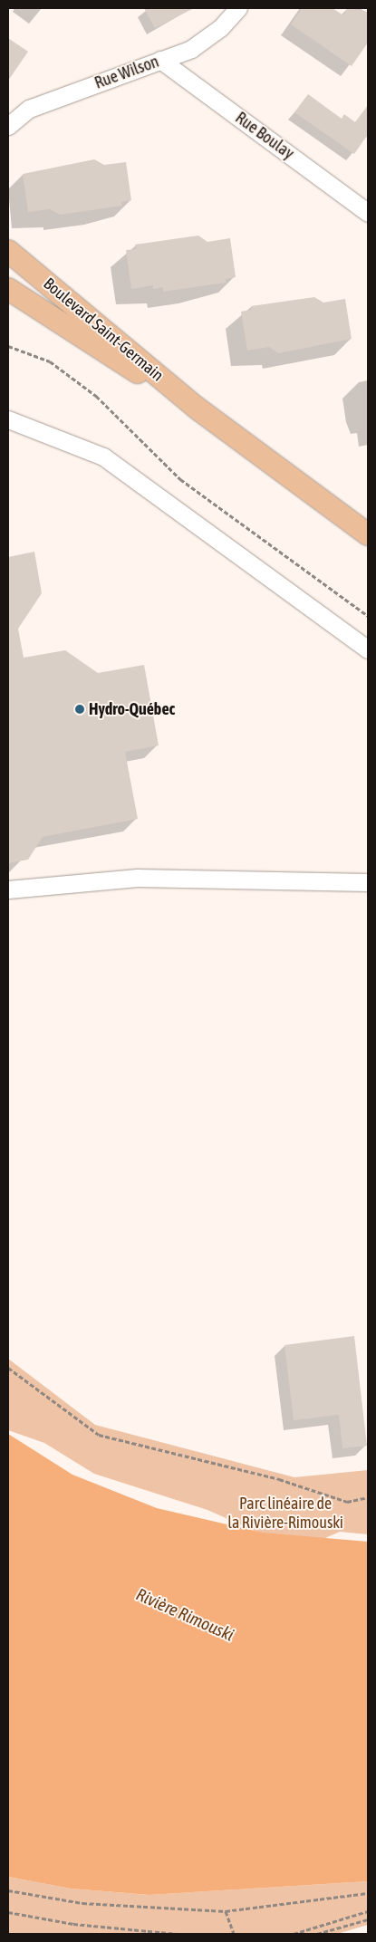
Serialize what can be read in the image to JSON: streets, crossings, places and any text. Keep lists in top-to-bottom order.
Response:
{
  "streets": {
    "main road": ["Boulevard Saint-Germain"],
    "street": ["Rue Wilson", "Rue Boulay"]
  },
  "crossings": [
    ["Rue Wilson", "Rue Boulay"]
  ],
  "water": ["Rivière Rimouski"],
  "parks": ["Parc linéaire de la Rivière-Rimouski"],
  "places": ["Hydro-Québec"]
}
